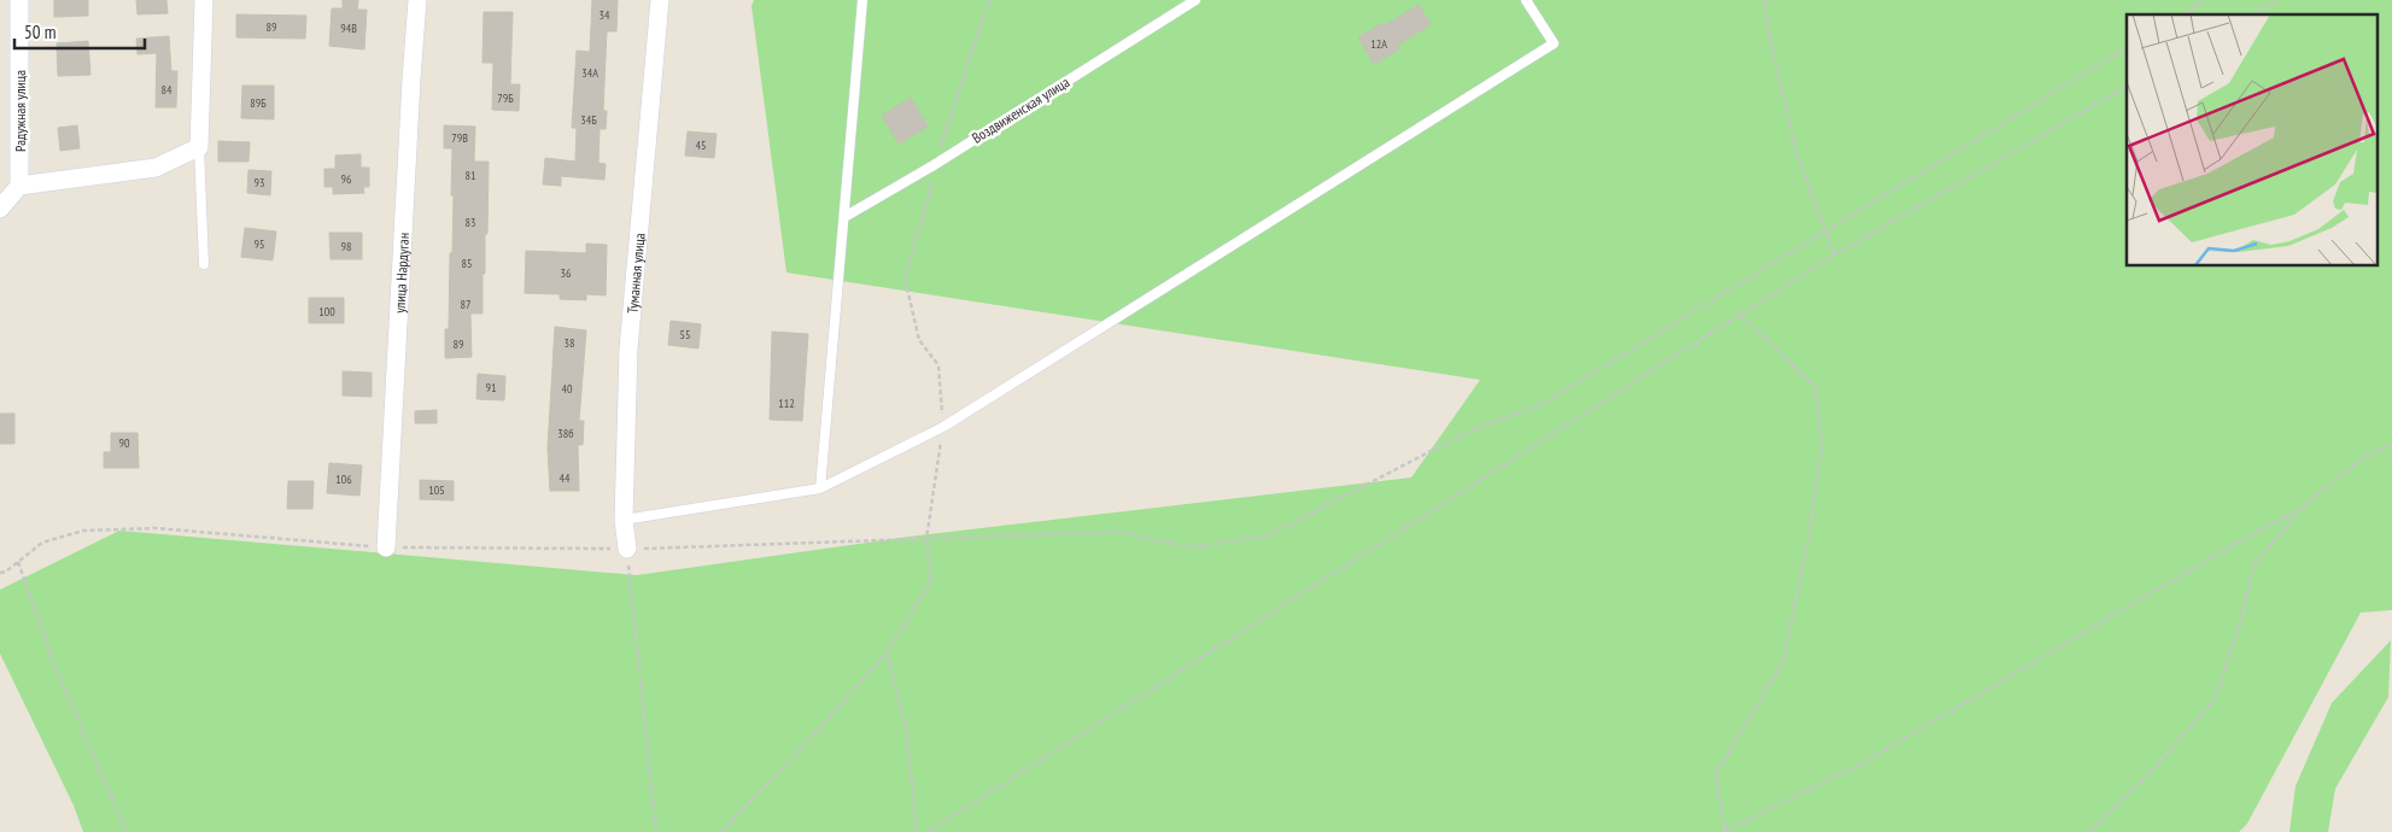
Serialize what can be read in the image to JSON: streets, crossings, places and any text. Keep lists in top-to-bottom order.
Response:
{
  "streets": {
    "street": ["Радужная улица", "улица Нардуган", "Туманная улица"],
    "lane": ["Воздвиженская улица"]
  },
  "house_numbers": [
    "34",
    "89",
    "94В",
    "12А",
    "34А",
    "84",
    "79Б",
    "89Б",
    "34Б",
    "79В",
    "45",
    "81",
    "96",
    "93",
    "83",
    "95",
    "98",
    "85",
    "36",
    "87",
    "100",
    "55",
    "38",
    "89",
    "91",
    "40",
    "112",
    "38б",
    "90",
    "44",
    "106",
    "105"
  ],
  "scale_bar": "50 m"
}
